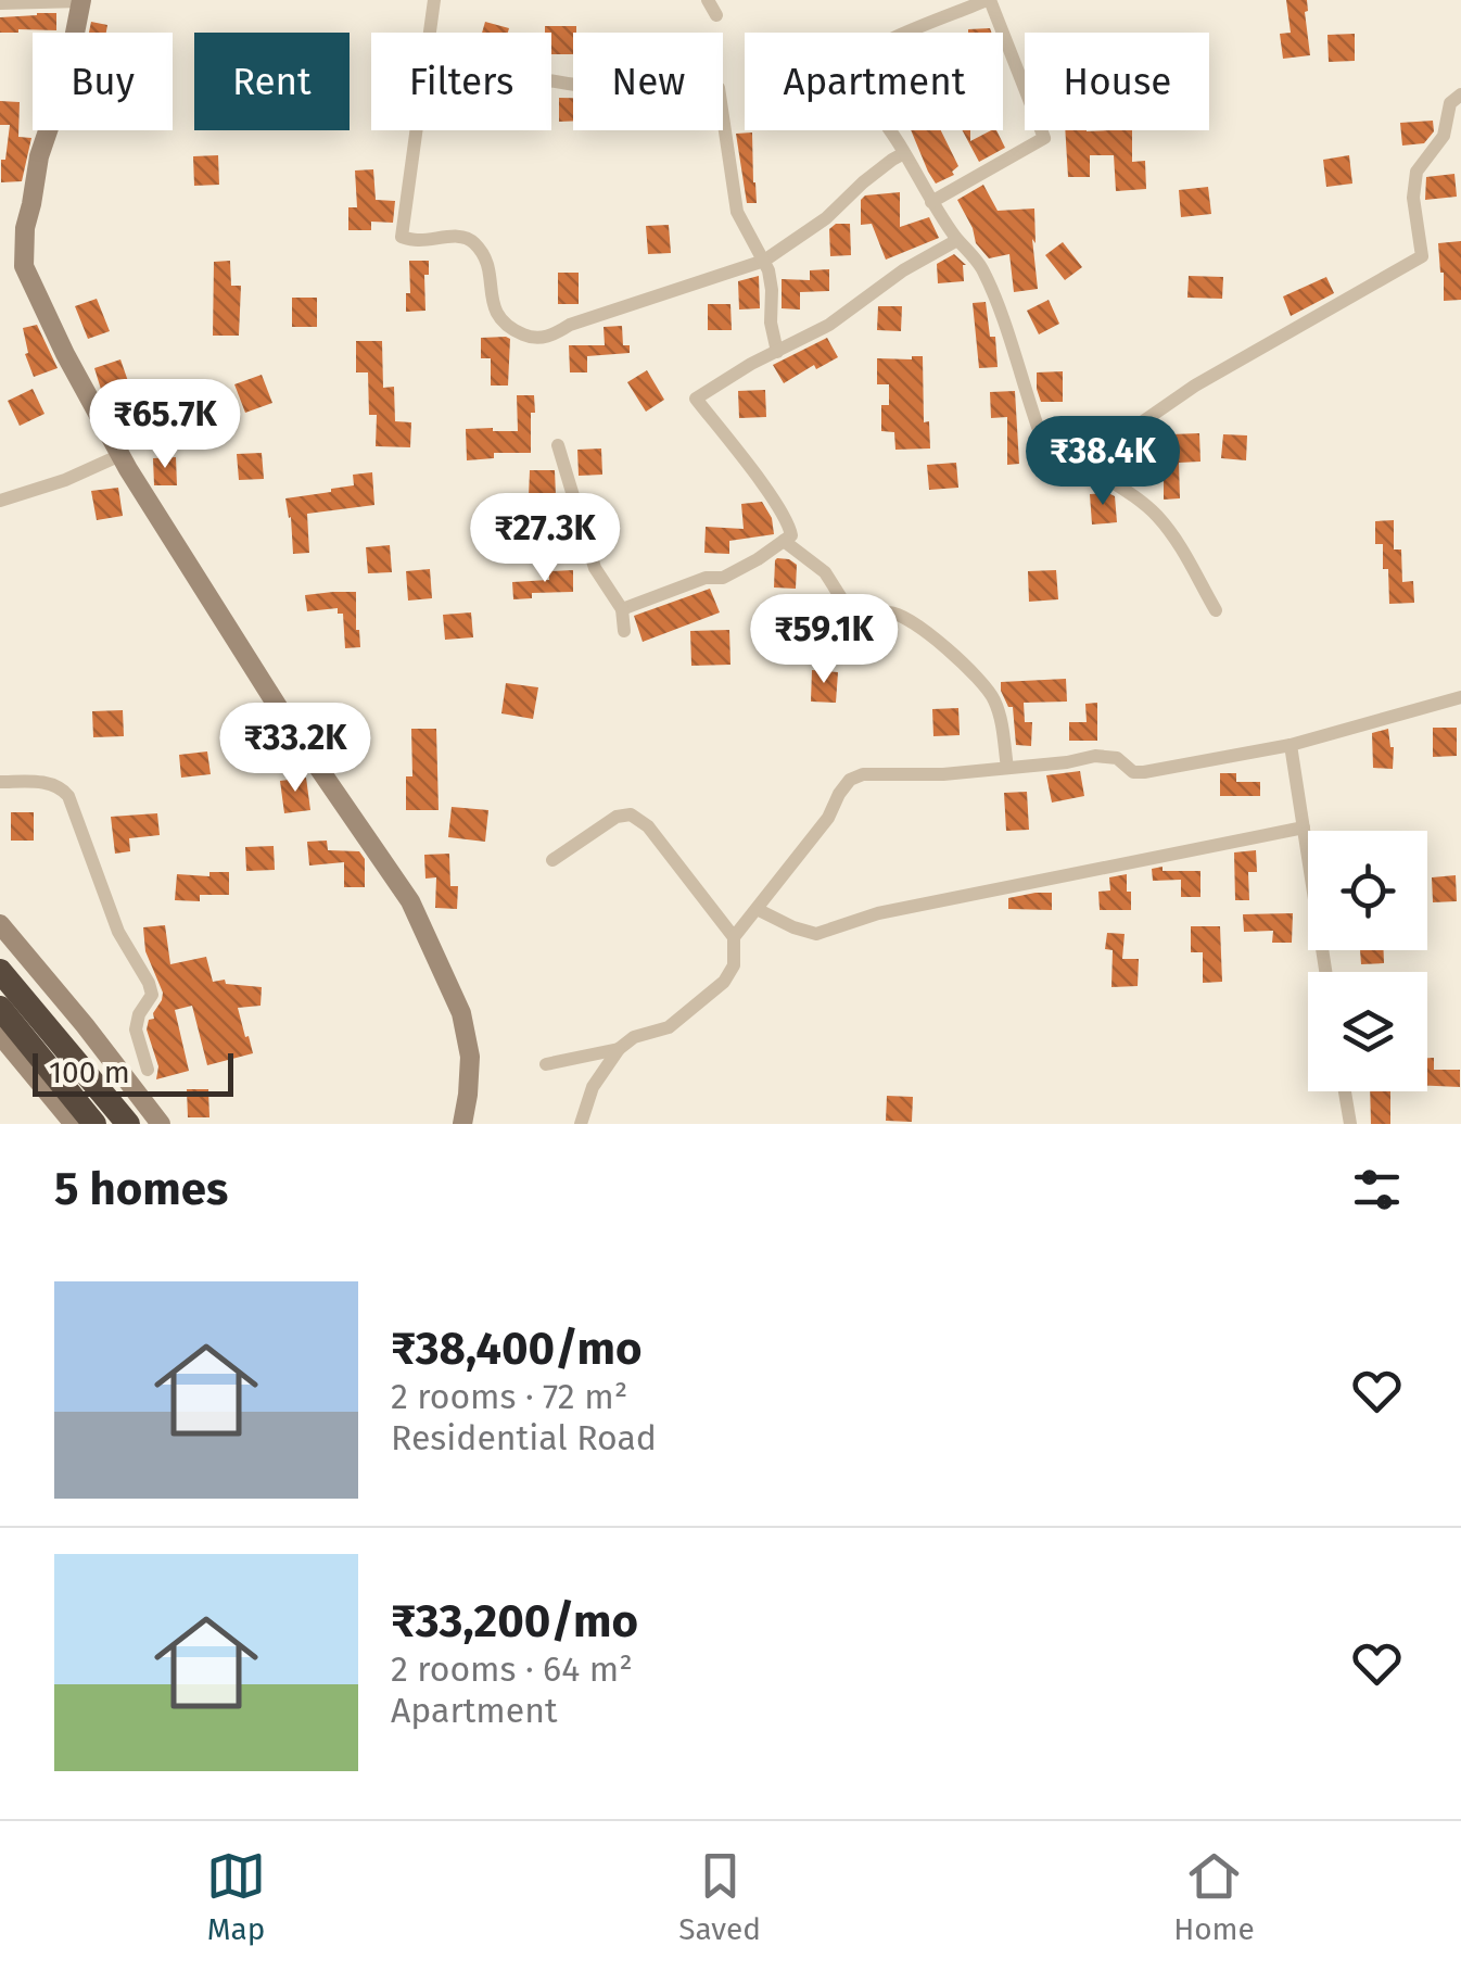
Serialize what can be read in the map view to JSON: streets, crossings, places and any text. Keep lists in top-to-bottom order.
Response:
{
  "scale_bar": "100 m",
  "page": {
    "chip": [
      "Buy",
      "Rent",
      "Filters",
      "New",
      "Apartment",
      "House"
    ],
    "price": [
      "₹65.7K",
      "₹38.4K",
      "₹27.3K",
      "₹59.1K",
      "₹33.2K"
    ],
    "scale": "100 m",
    "heading": "5 homes",
    "list": [
      {
        "name": "₹38,400/mo",
        "note": "2 rooms · 72 m² · Residential Road"
      },
      {
        "name": "₹33,200/mo",
        "note": "2 rooms · 64 m² · Apartment"
      }
    ],
    "tabs": ["Map", "Saved", "Home"]
  }
}
